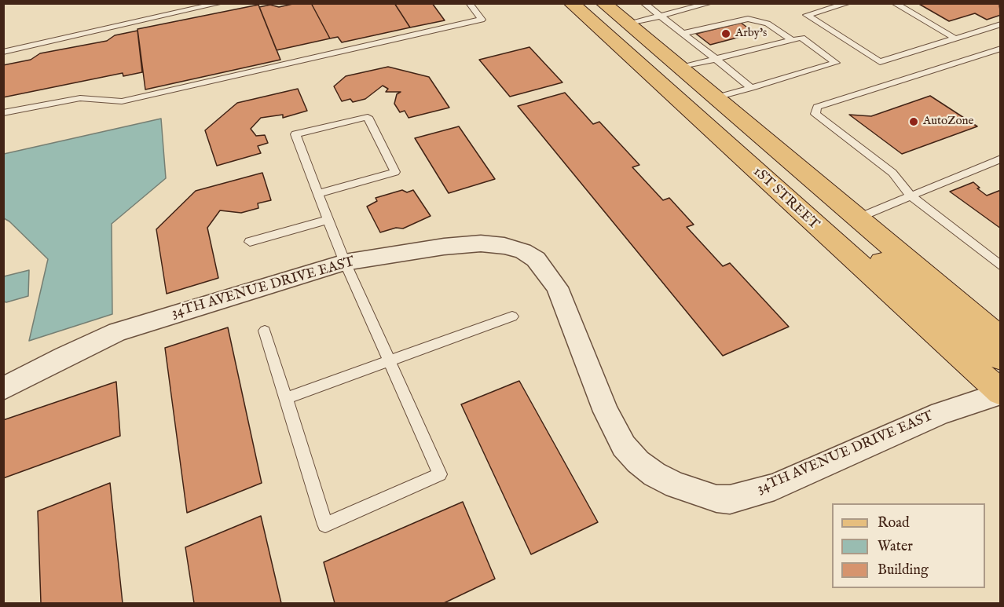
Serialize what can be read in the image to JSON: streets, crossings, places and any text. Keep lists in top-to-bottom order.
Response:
{
  "streets": {
    "main road": ["1ST STREET"],
    "street": ["34TH AVENUE DRIVE EAST"]
  },
  "crossings": [
    ["1ST STREET", "34TH AVENUE DRIVE EAST"]
  ],
  "places": ["Arby's", "AutoZone"],
  "legend": ["Road", "Water", "Building"]
}
